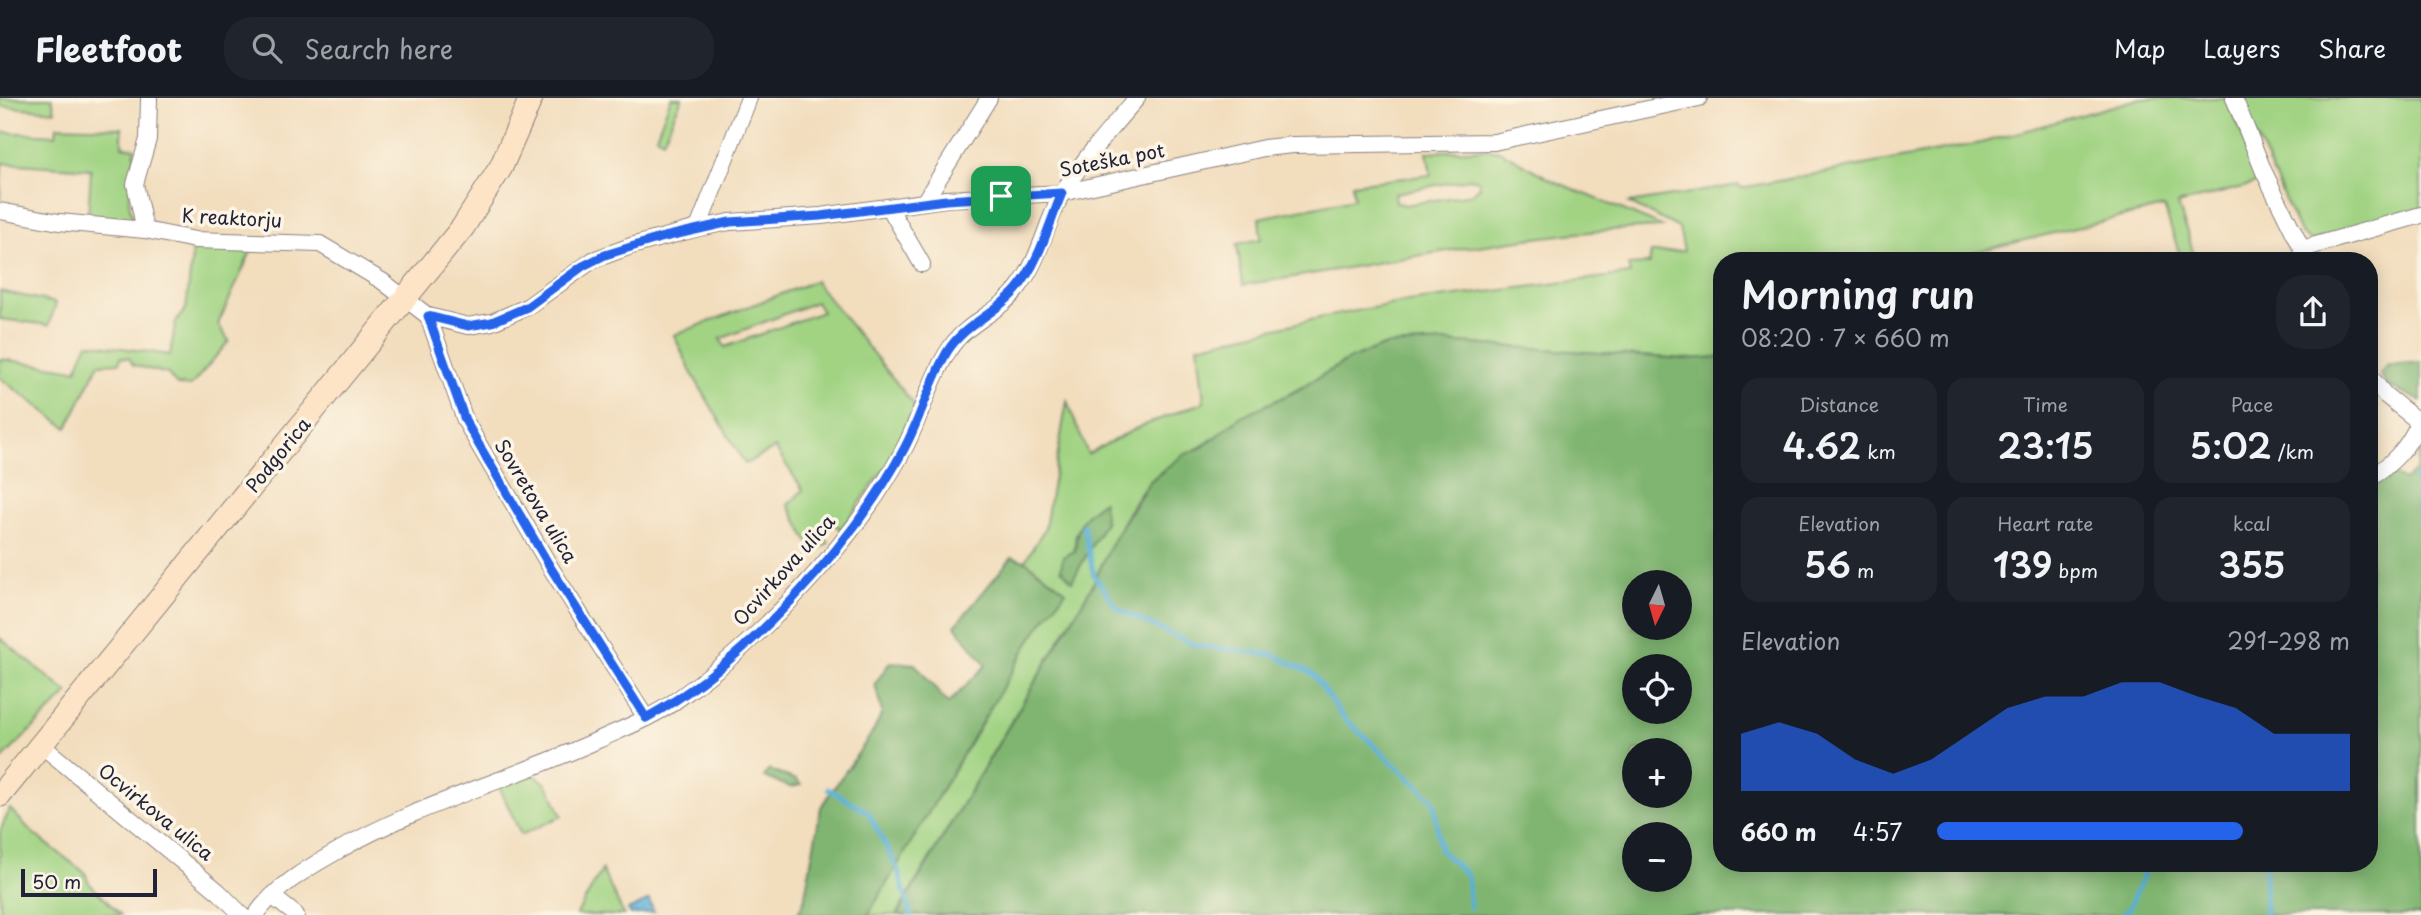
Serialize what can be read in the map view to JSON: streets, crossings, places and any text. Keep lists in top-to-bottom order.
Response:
{
  "streets": {
    "main road": ["Podgorica"],
    "street": [
      "Soteška pot",
      "K reaktorju",
      "Sovretova ulica",
      "Ocvirkova ulica"
    ]
  },
  "crossings": [
    ["Soteška pot", "Sovretova ulica"],
    ["Soteška pot", "Ocvirkova ulica"],
    ["K reaktorju", "Podgorica"],
    ["Podgorica", "Ocvirkova ulica"],
    ["Sovretova ulica", "Ocvirkova ulica"]
  ],
  "scale_bar": "50 m",
  "north": "bottom",
  "page": {
    "header": "Fleetfoot",
    "search": "Search here",
    "nav": ["Map", "Layers", "Share"],
    "heading": ["Morning run", "08:20 · 7 × 660 m"],
    "stats": [
      ["Distance", "4.62 km"],
      ["Time", "23:15"],
      ["Pace", "5:02 /km"],
      ["Elevation", "56 m"],
      ["Heart rate", "139 bpm"],
      ["kcal", "355"]
    ],
    "map_buttons": ["+", "−"],
    "chart": ["Elevation", "291–298 m"],
    "list": [
      {
        "name": "660 m",
        "note": "4:57"
      }
    ],
    "scale": "50 m"
  }
}
